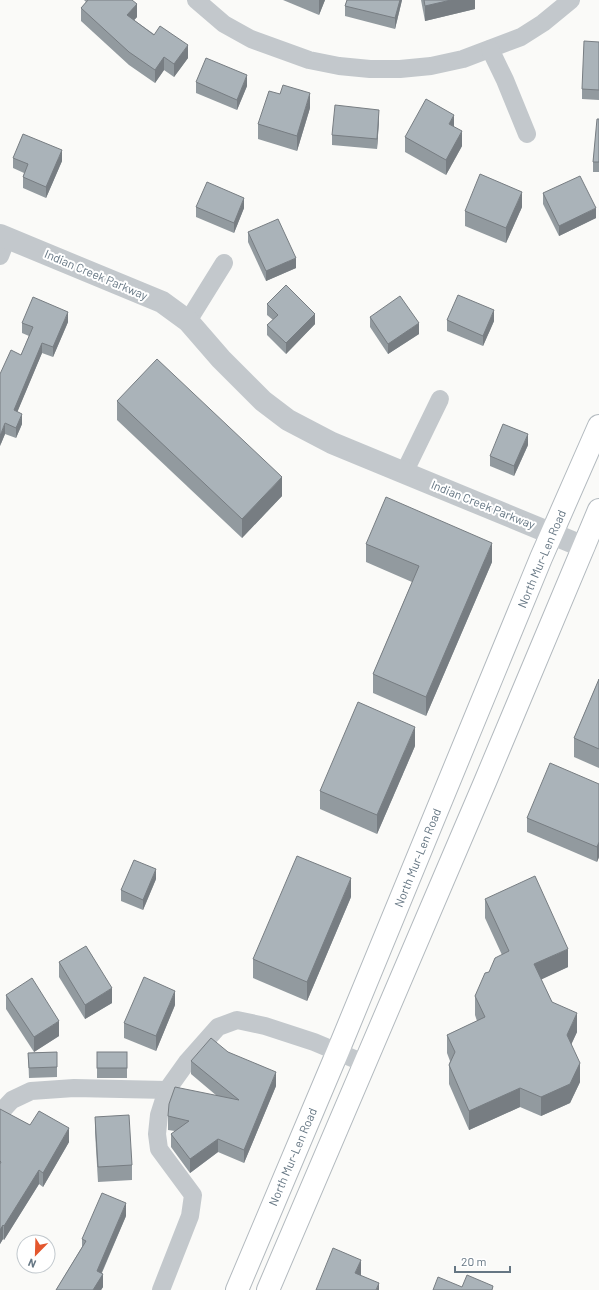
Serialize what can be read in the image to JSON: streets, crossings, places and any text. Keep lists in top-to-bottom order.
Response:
{
  "streets": {
    "main road": ["North Mur-Len Road"],
    "street": ["Indian Creek Parkway"]
  },
  "crossings": [
    ["Indian Creek Parkway", "North Mur-Len Road"]
  ],
  "scale_bar": "20 m",
  "north": "bottom left"
}
